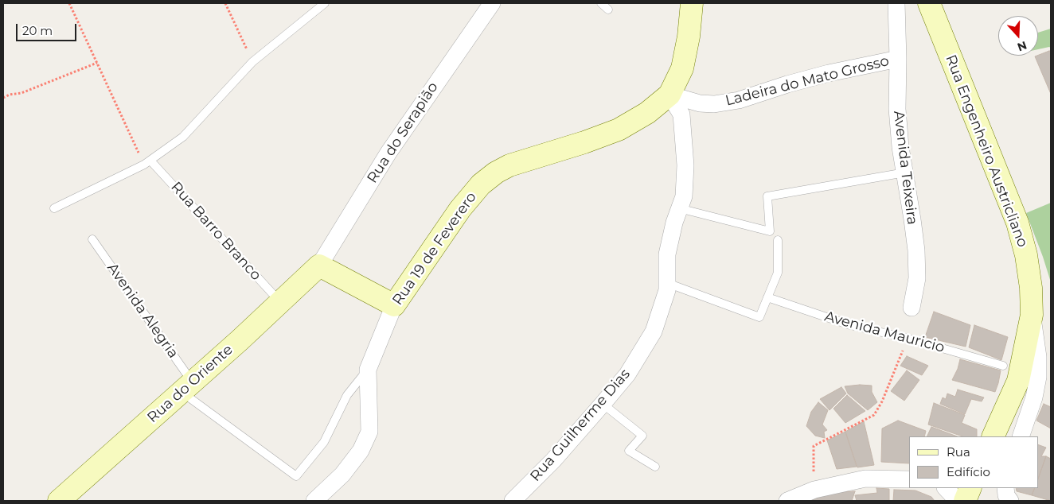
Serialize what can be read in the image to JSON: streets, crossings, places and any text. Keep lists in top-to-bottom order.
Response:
{
  "streets": {
    "street": [
      "Ladeira do Mato Grosso",
      "Rua do Serapião",
      "Rua Engenheiro Austricliano",
      "Avenida Teixeira",
      "Rua 19 de Feverero",
      "Rua do Oriente",
      "Rua Guilherme Dias"
    ],
    "lane": ["Rua Barro Branco", "Avenida Alegria", "Avenida Mauricio"]
  },
  "crossings": [
    ["Ladeira do Mato Grosso", "Avenida Teixeira"],
    ["Ladeira do Mato Grosso", "Rua 19 de Feverero"],
    ["Ladeira do Mato Grosso", "Rua Guilherme Dias"],
    ["Rua do Serapião", "Rua do Oriente"],
    ["Rua Barro Branco", "Rua do Oriente"],
    ["Rua 19 de Feverero", "Avenida Alegria"],
    ["Rua 19 de Feverero", "Rua Guilherme Dias"],
    ["Avenida Alegria", "Rua do Oriente"]
  ],
  "legend": ["Rua", "Edifício"],
  "scale_bar": "20 m",
  "north": "bottom"
}
